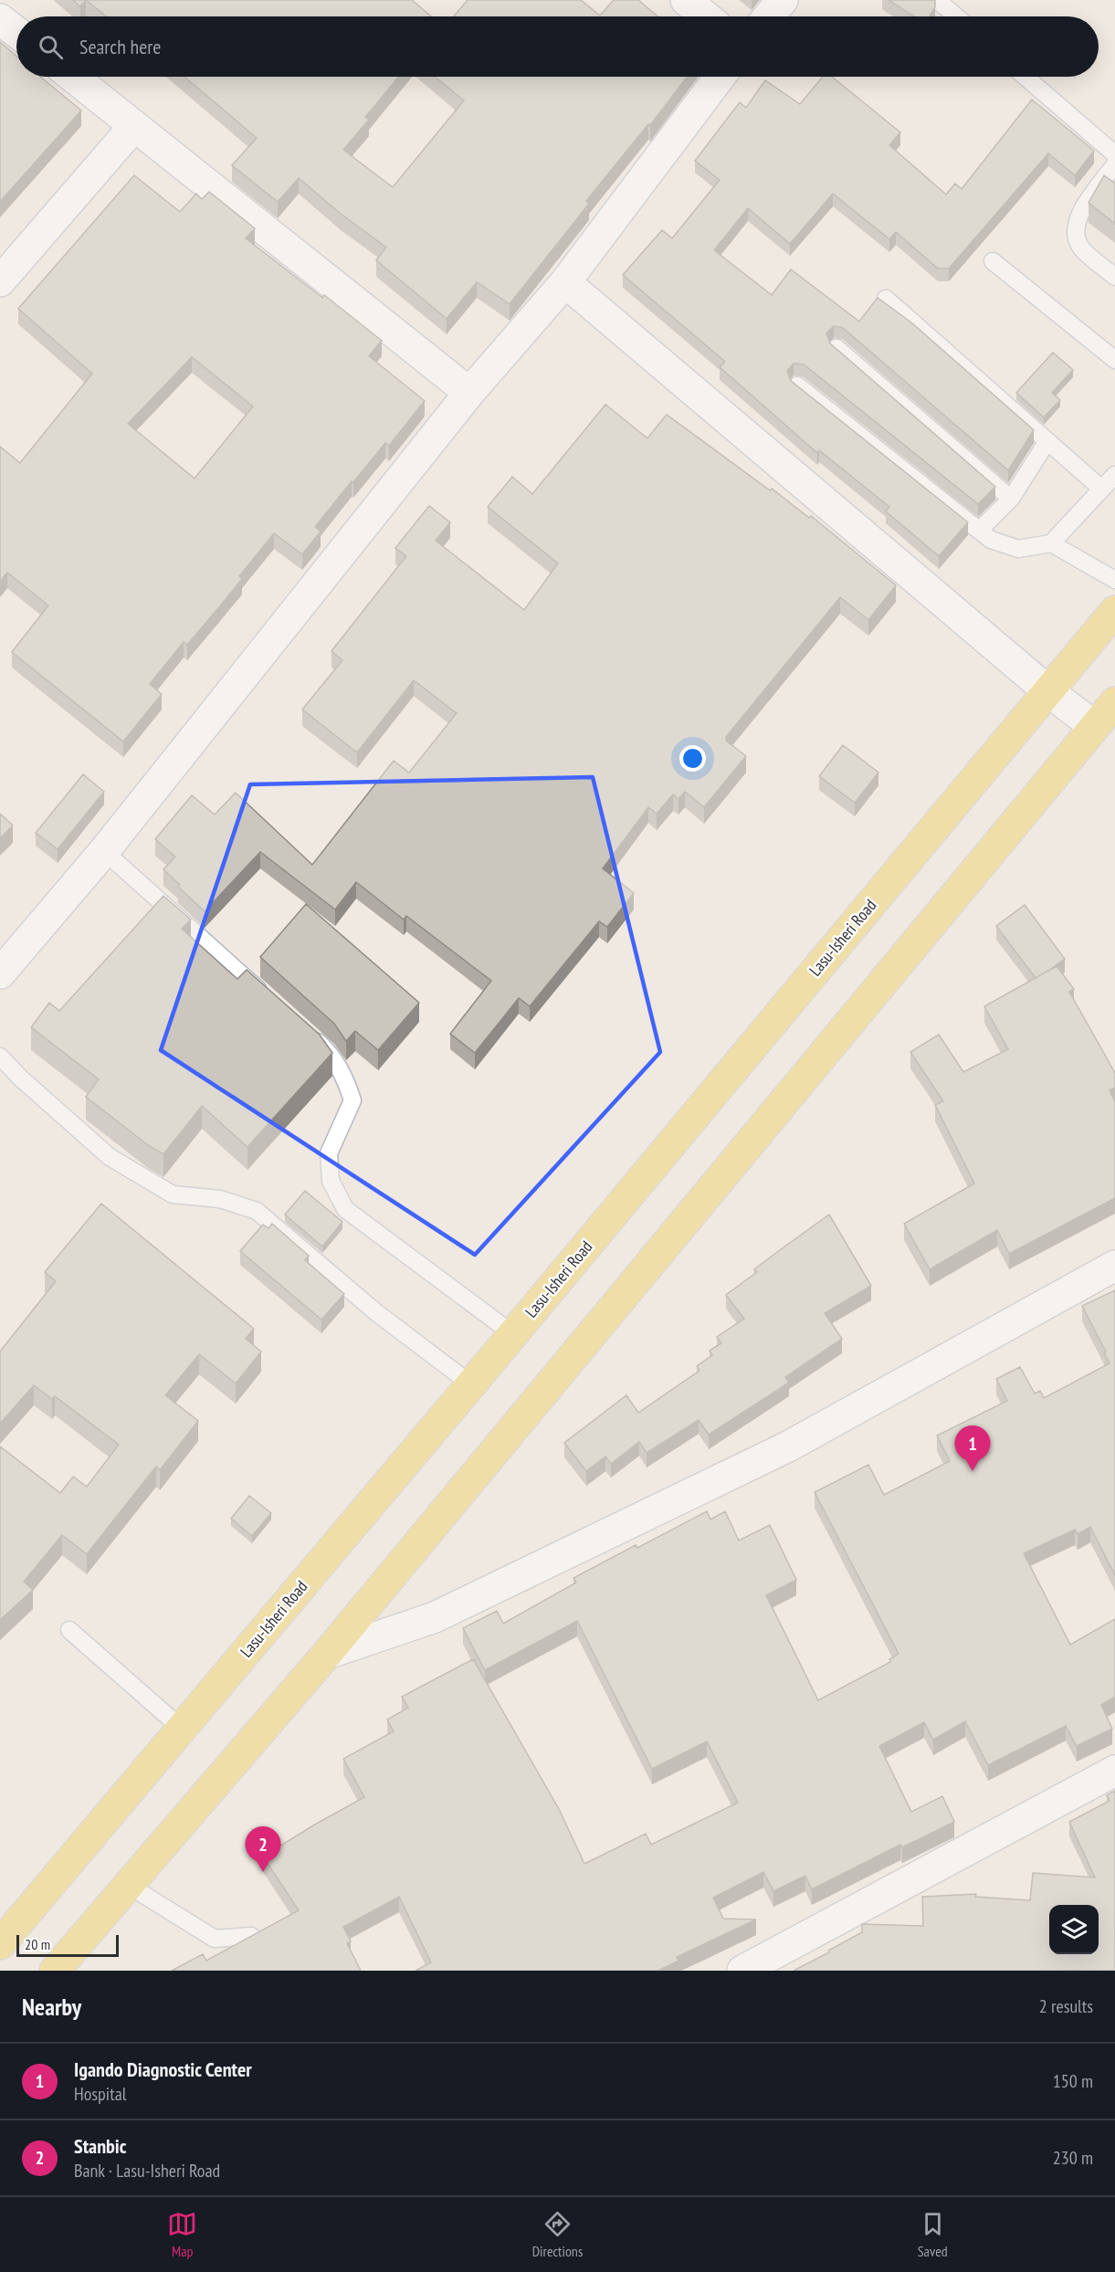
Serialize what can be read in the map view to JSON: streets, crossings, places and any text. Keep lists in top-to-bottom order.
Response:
{
  "streets": {
    "main road": ["Lasu-Isheri Road"]
  },
  "scale_bar": "20 m",
  "page": {
    "search": "Search here",
    "pins": ["1", "2"],
    "scale": "20 m",
    "heading": ["Nearby", "2 results"],
    "list": [
      {
        "mark": "1",
        "name": "Igando Diagnostic Center",
        "note": "Hospital",
        "value": "150 m"
      },
      {
        "mark": "2",
        "name": "Stanbic",
        "note": "Bank · Lasu-Isheri Road",
        "value": "230 m"
      }
    ],
    "nav": ["Map", "Directions", "Saved"]
  }
}
